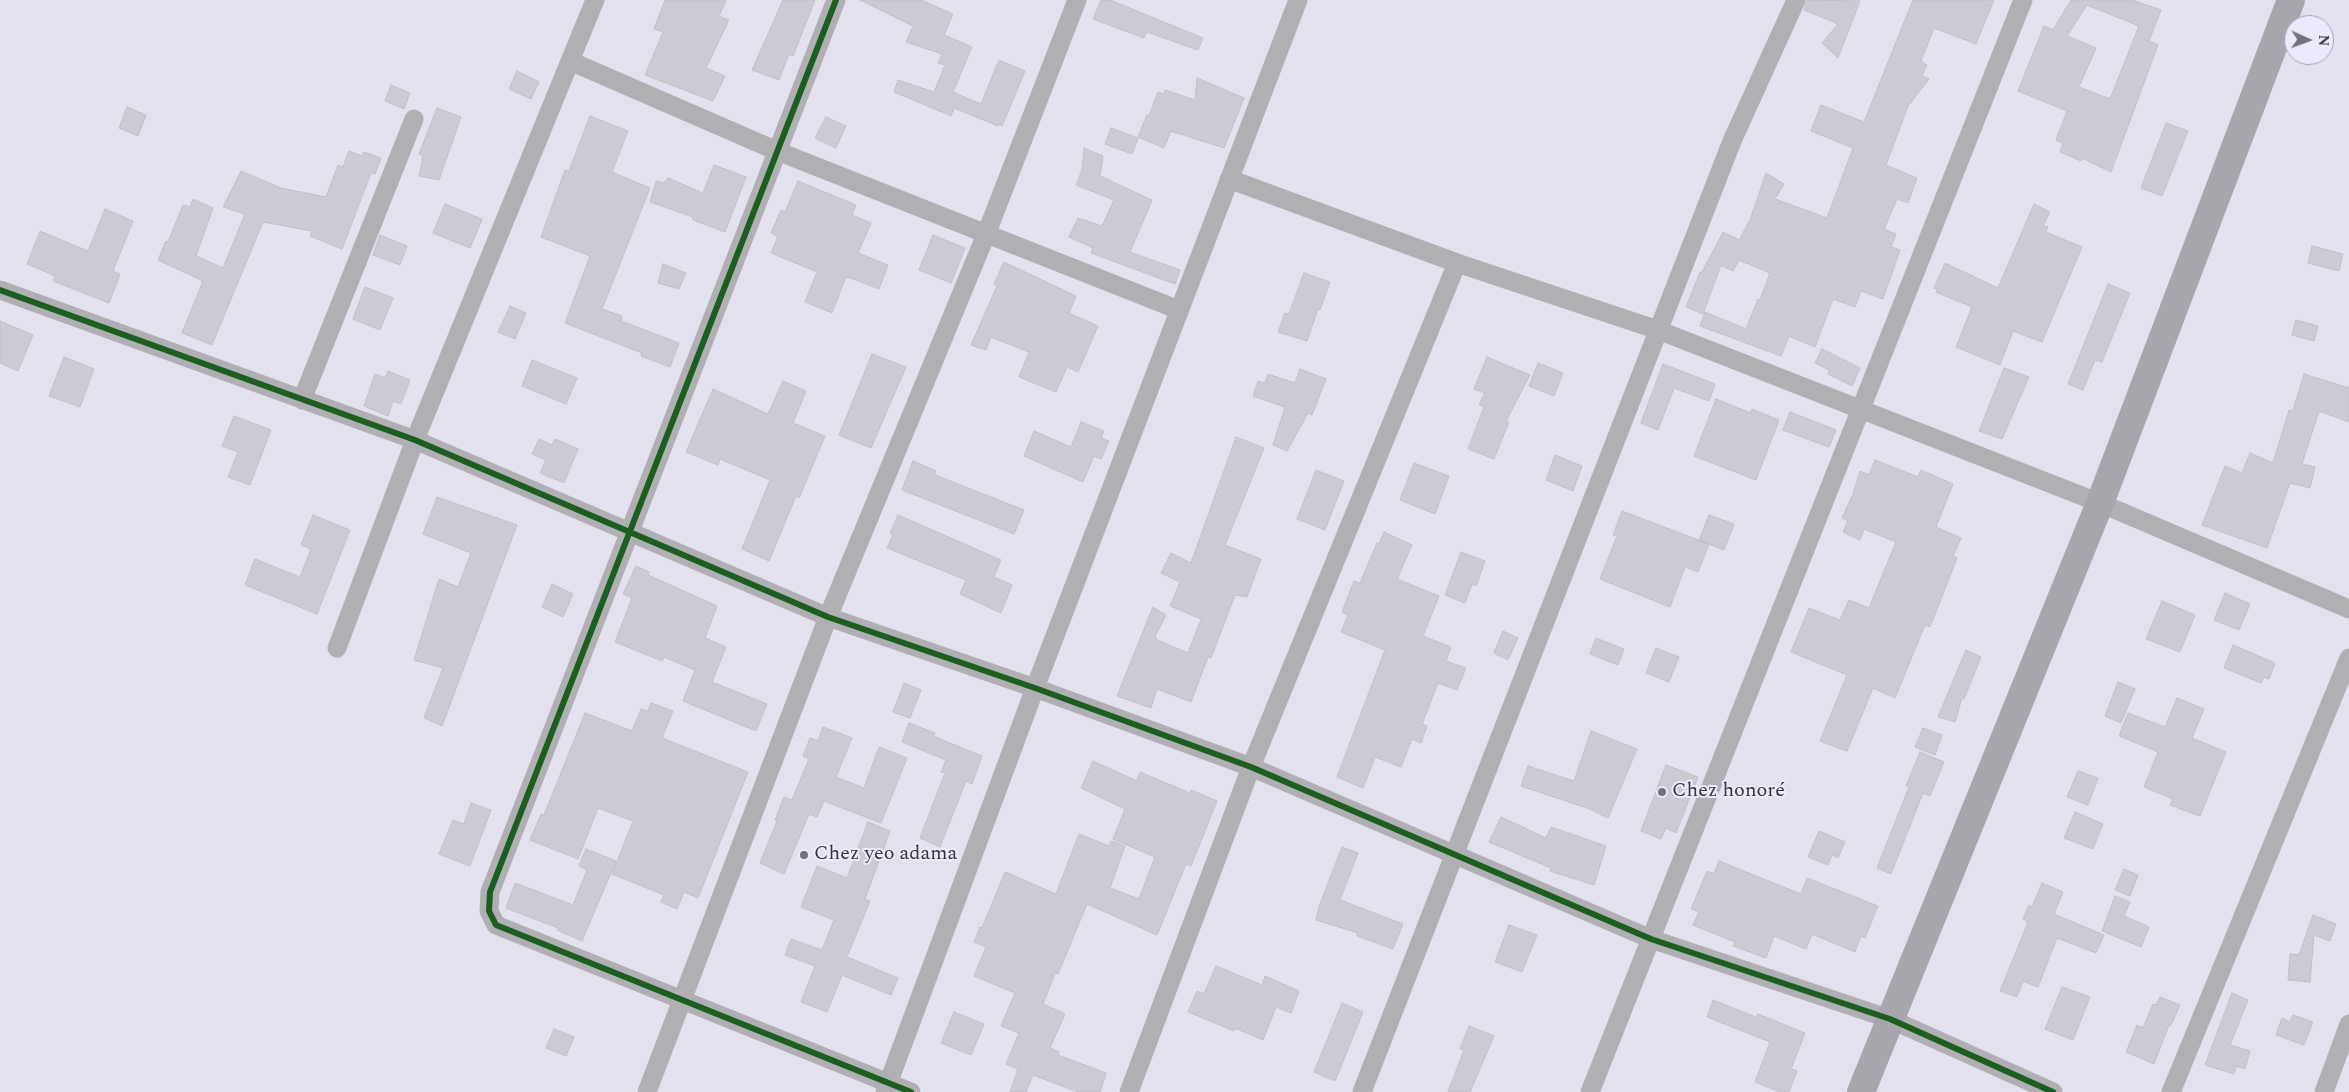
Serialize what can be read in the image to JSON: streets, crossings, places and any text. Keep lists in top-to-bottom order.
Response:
{
  "places": ["Chez honoré", "Chez yeo adama"],
  "north": "right"
}
